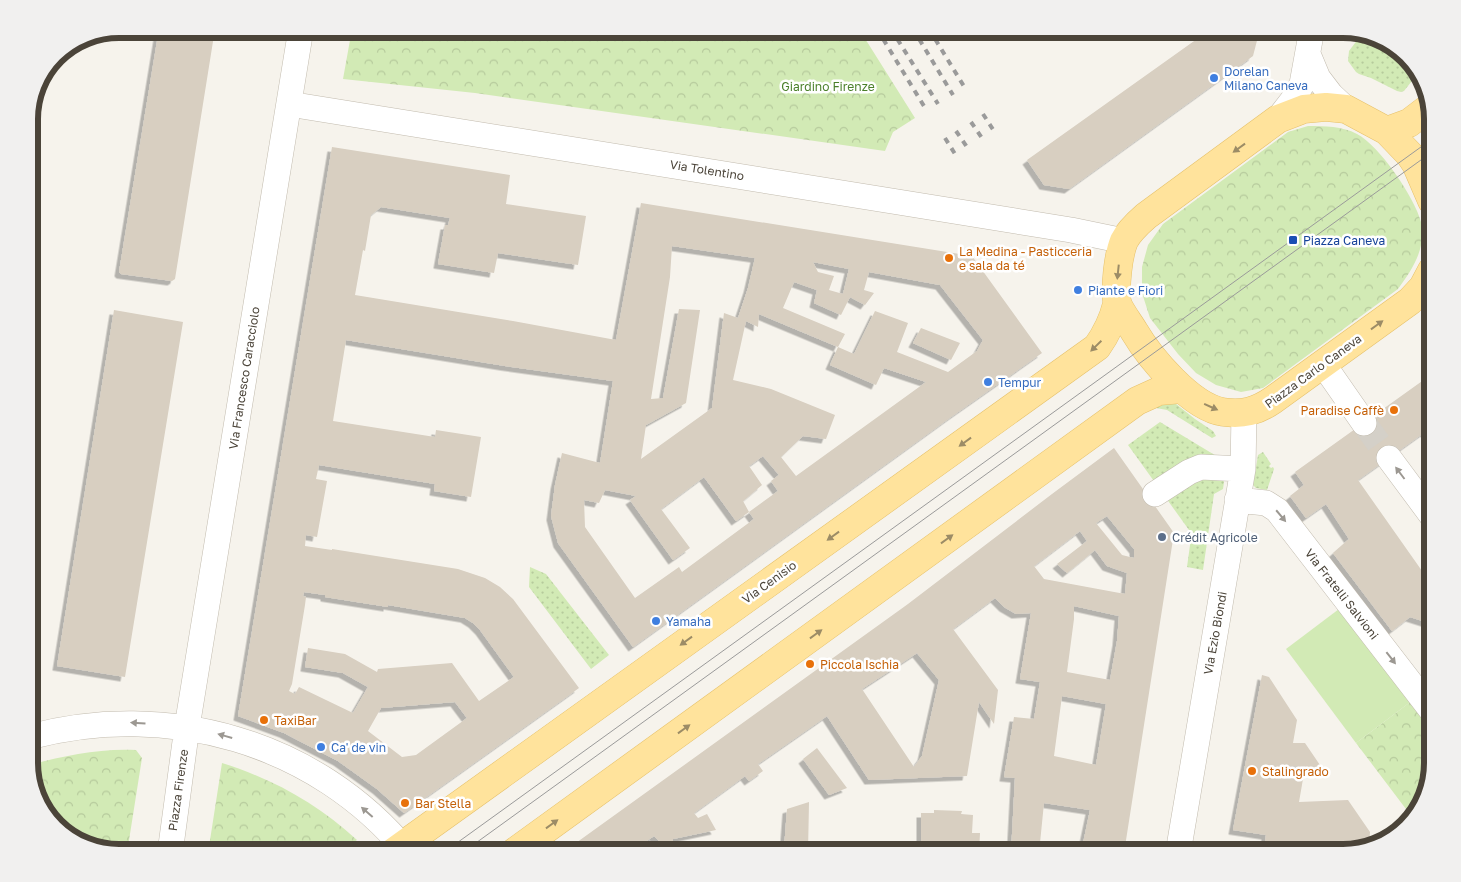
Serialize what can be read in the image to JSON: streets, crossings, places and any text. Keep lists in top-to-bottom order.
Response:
{
  "streets": {
    "main road": ["Piazza Carlo Caneva", "Via Cenisio"],
    "street": [
      "Via Tolentino",
      "Via Francesco Caracciolo",
      "Via Fratelli Salvioni",
      "Via Ezio Biondi",
      "Piazza Firenze"
    ]
  },
  "crossings": [
    ["Via Tolentino", "Via Francesco Caracciolo"],
    ["Piazza Carlo Caneva", "Via Cenisio"],
    ["Piazza Carlo Caneva", "Via Ezio Biondi"],
    ["Via Francesco Caracciolo", "Piazza Firenze"],
    ["Via Fratelli Salvioni", "Via Ezio Biondi"]
  ],
  "one_way": ["Piazza Carlo Caneva"],
  "parks": ["Giardino Firenze"],
  "places": {
    "other": [
      "Dorelan Milano Caneva",
      "La Medina - Pasticceria e sala da té",
      "Piante e Fiori",
      "Tempur",
      "Paradise Caffè",
      "Crédit Agricole",
      "Yamaha",
      "Piccola Ischia",
      "TaxiBar",
      "Ca' de vin",
      "Stalingrado",
      "Bar Stella"
    ],
    "transit": ["Piazza Caneva"]
  }
}
